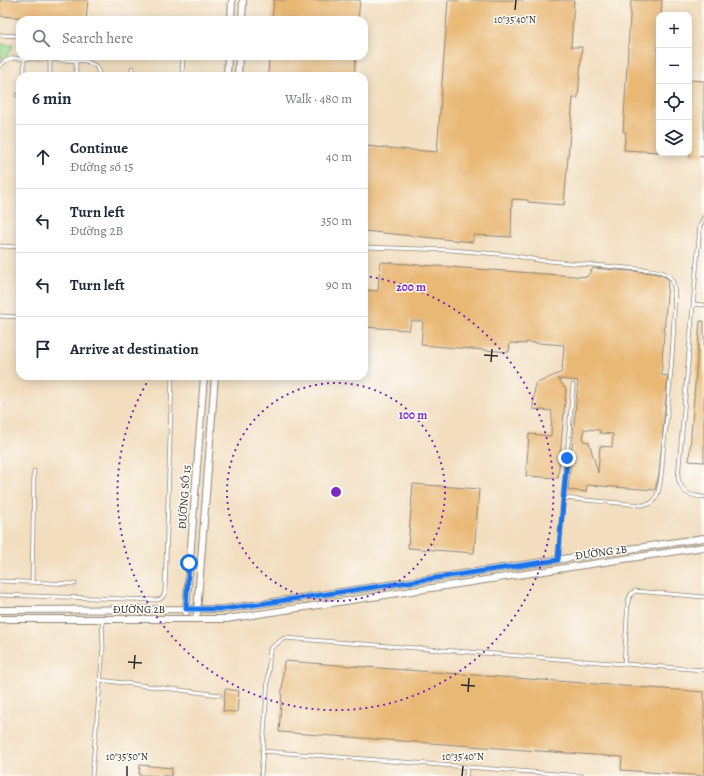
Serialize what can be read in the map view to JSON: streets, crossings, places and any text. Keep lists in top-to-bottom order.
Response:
{
  "streets": {
    "street": ["ĐƯỜNG SỐ 15", "ĐƯỜNG 2B"]
  },
  "crossings": [
    ["ĐƯỜNG SỐ 15", "ĐƯỜNG 2B"]
  ],
  "page": {
    "map_buttons": ["+", "−"],
    "search": "Search here",
    "heading": ["6 min", "Walk · 480 m"],
    "list": [
      ["Continue", "Đường số 15", "40 m"],
      ["Turn left", "Đường 2B", "350 m"],
      ["Turn left", "90 m"],
      "Arrive at destination"
    ]
  },
  "coordinates": ["10°35'40\"N", "10°35'50\"N"],
  "rings": ["200 m", "100 m"]
}
